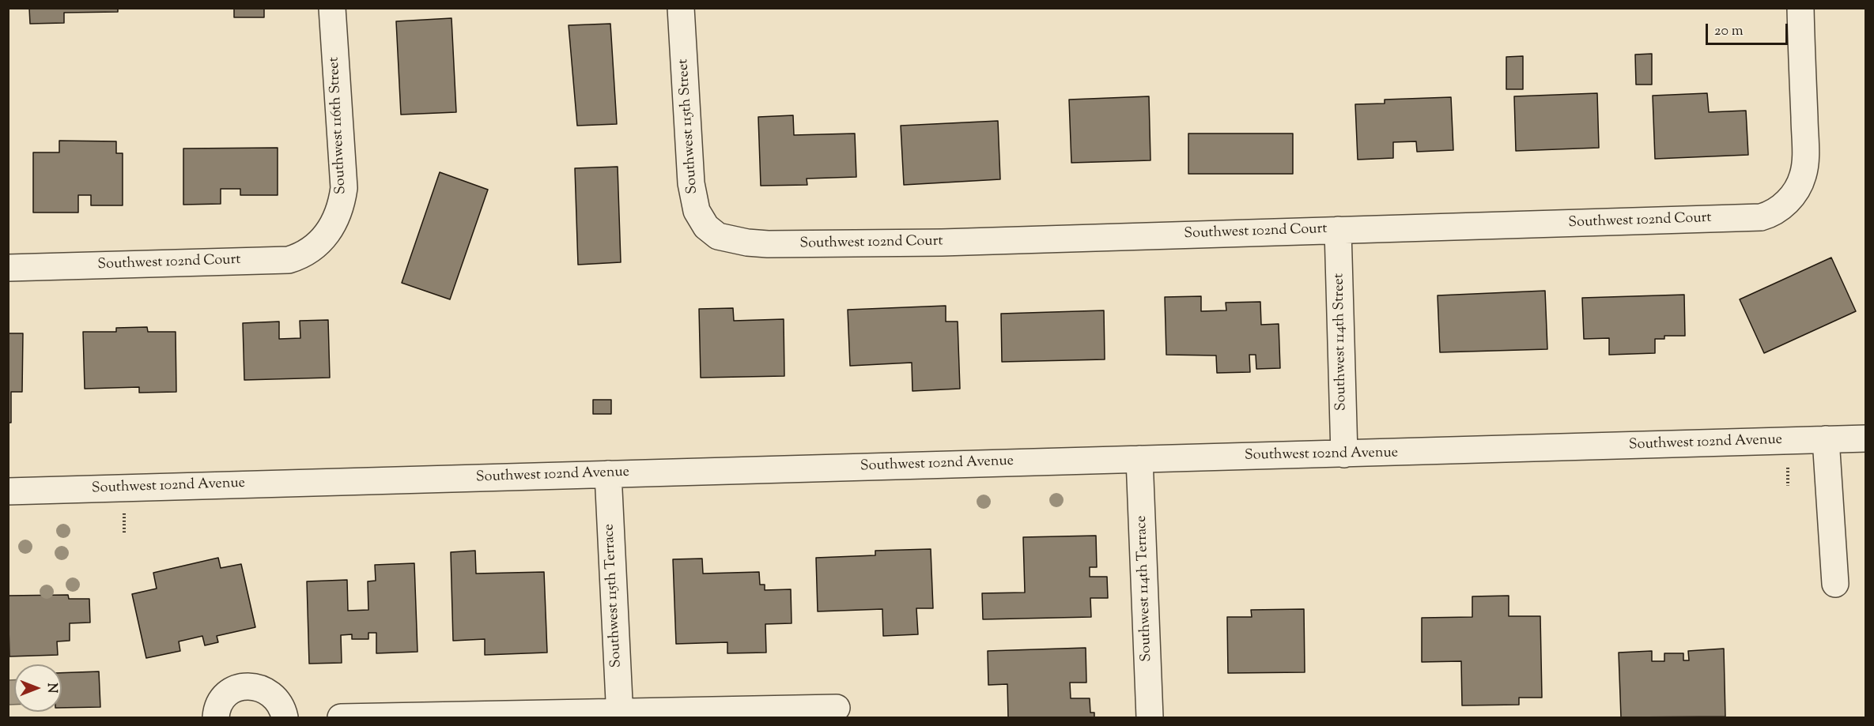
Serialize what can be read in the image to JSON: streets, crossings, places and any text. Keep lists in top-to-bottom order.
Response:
{
  "streets": {
    "street": [
      "Southwest 116th Street",
      "Southwest 115th Street",
      "Southwest 102nd Court",
      "Southwest 114th Street",
      "Southwest 102nd Avenue",
      "Southwest 114th Terrace",
      "Southwest 115th Terrace"
    ]
  },
  "crossings": [
    ["Southwest 116th Street", "Southwest 102nd Court"],
    ["Southwest 115th Street", "Southwest 102nd Court"],
    ["Southwest 102nd Court", "Southwest 114th Street"],
    ["Southwest 114th Street", "Southwest 102nd Avenue"],
    ["Southwest 102nd Avenue", "Southwest 114th Terrace"],
    ["Southwest 102nd Avenue", "Southwest 115th Terrace"]
  ],
  "scale_bar": "20 m",
  "north": "right"
}
